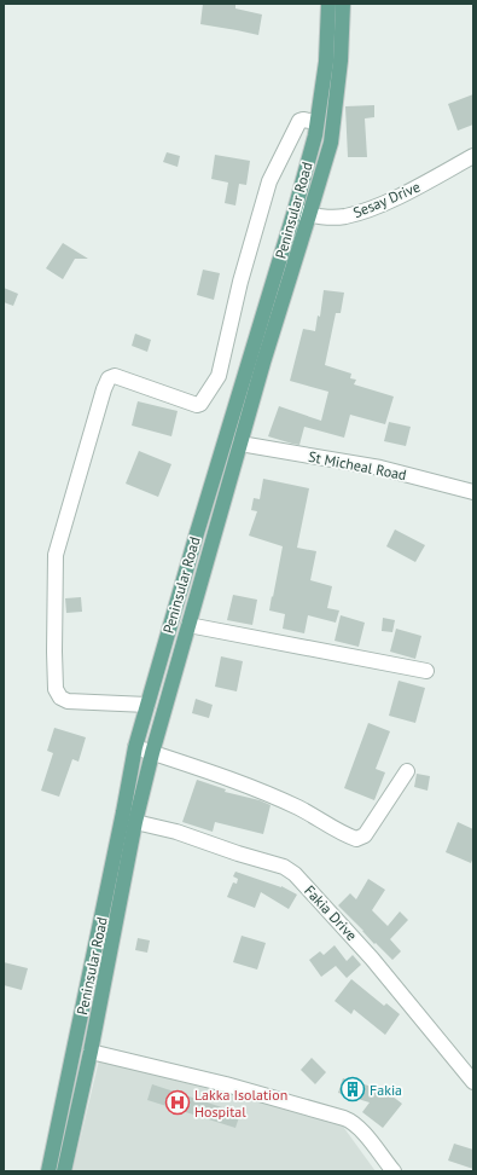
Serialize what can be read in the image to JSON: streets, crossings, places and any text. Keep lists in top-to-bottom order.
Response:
{
  "streets": {
    "main road": ["Peninsular Road"],
    "street": ["Sesay Drive", "St Micheal Road", "Fakia Drive"]
  },
  "crossings": [
    ["Sesay Drive", "Peninsular Road"],
    ["Peninsular Road", "St Micheal Road"],
    ["Peninsular Road", "Fakia Drive"]
  ],
  "places": {
    "building": ["Fakia"],
    "hospital": ["Lakka Isolation Hospital"]
  }
}
